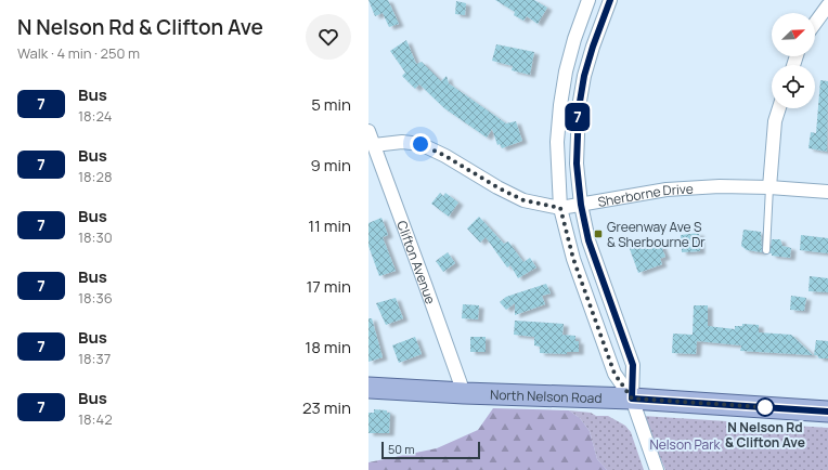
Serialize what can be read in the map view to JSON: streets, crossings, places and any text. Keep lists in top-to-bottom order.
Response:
{
  "streets": {
    "main road": ["North Nelson Road"],
    "street": ["Sherborne Drive", "Clifton Avenue"]
  },
  "crossings": [
    ["Sherborne Drive", "Clifton Avenue"],
    ["Clifton Avenue", "North Nelson Road"]
  ],
  "parks": ["Nelson Park"],
  "places": {
    "transit": ["Greenway Ave S & Sherbourne Dr"],
    "other": ["N Nelson Rd & Clifton Ave"]
  },
  "lines": ["bus line 7"],
  "scale_bar": "50 m",
  "north": "top right",
  "page": {
    "heading": ["N Nelson Rd & Clifton Ave", "Walk · 4 min · 250 m"],
    "on_map": "7",
    "list": [
      {
        "mark": "7",
        "name": "Bus",
        "note": "18:24",
        "value": "5 min"
      },
      {
        "mark": "7",
        "name": "Bus",
        "note": "18:28",
        "value": "9 min"
      },
      {
        "mark": "7",
        "name": "Bus",
        "note": "18:30",
        "value": "11 min"
      },
      {
        "mark": "7",
        "name": "Bus",
        "note": "18:36",
        "value": "17 min"
      },
      {
        "mark": "7",
        "name": "Bus",
        "note": "18:37",
        "value": "18 min"
      },
      {
        "mark": "7",
        "name": "Bus",
        "note": "18:42",
        "value": "23 min"
      }
    ],
    "scale": "50 m"
  }
}
